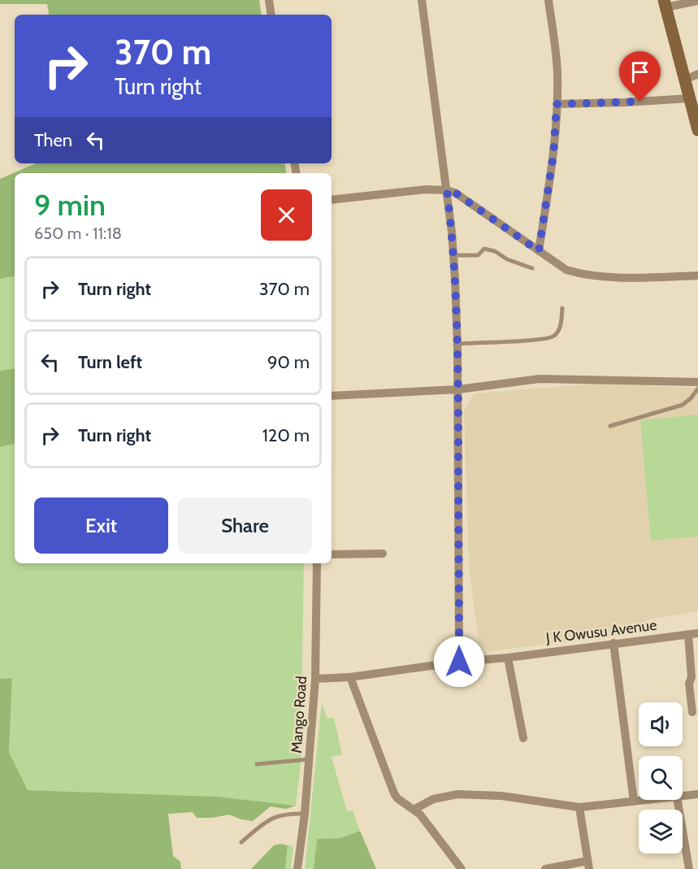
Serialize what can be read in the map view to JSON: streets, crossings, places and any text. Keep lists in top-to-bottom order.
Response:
{
  "streets": {
    "street": ["J K Owusu Avenue", "Mango Road"]
  },
  "crossings": [
    ["J K Owusu Avenue", "Mango Road"]
  ],
  "page": {
    "turn": ["370 m", "Turn right"],
    "then": "Then",
    "heading": ["9 min", "650 m · 11:18"],
    "list": [
      {
        "name": "Turn right",
        "value": "370 m"
      },
      {
        "name": "Turn left",
        "value": "90 m"
      },
      {
        "name": "Turn right",
        "value": "120 m"
      }
    ],
    "buttons": ["Exit", "Share"]
  }
}
